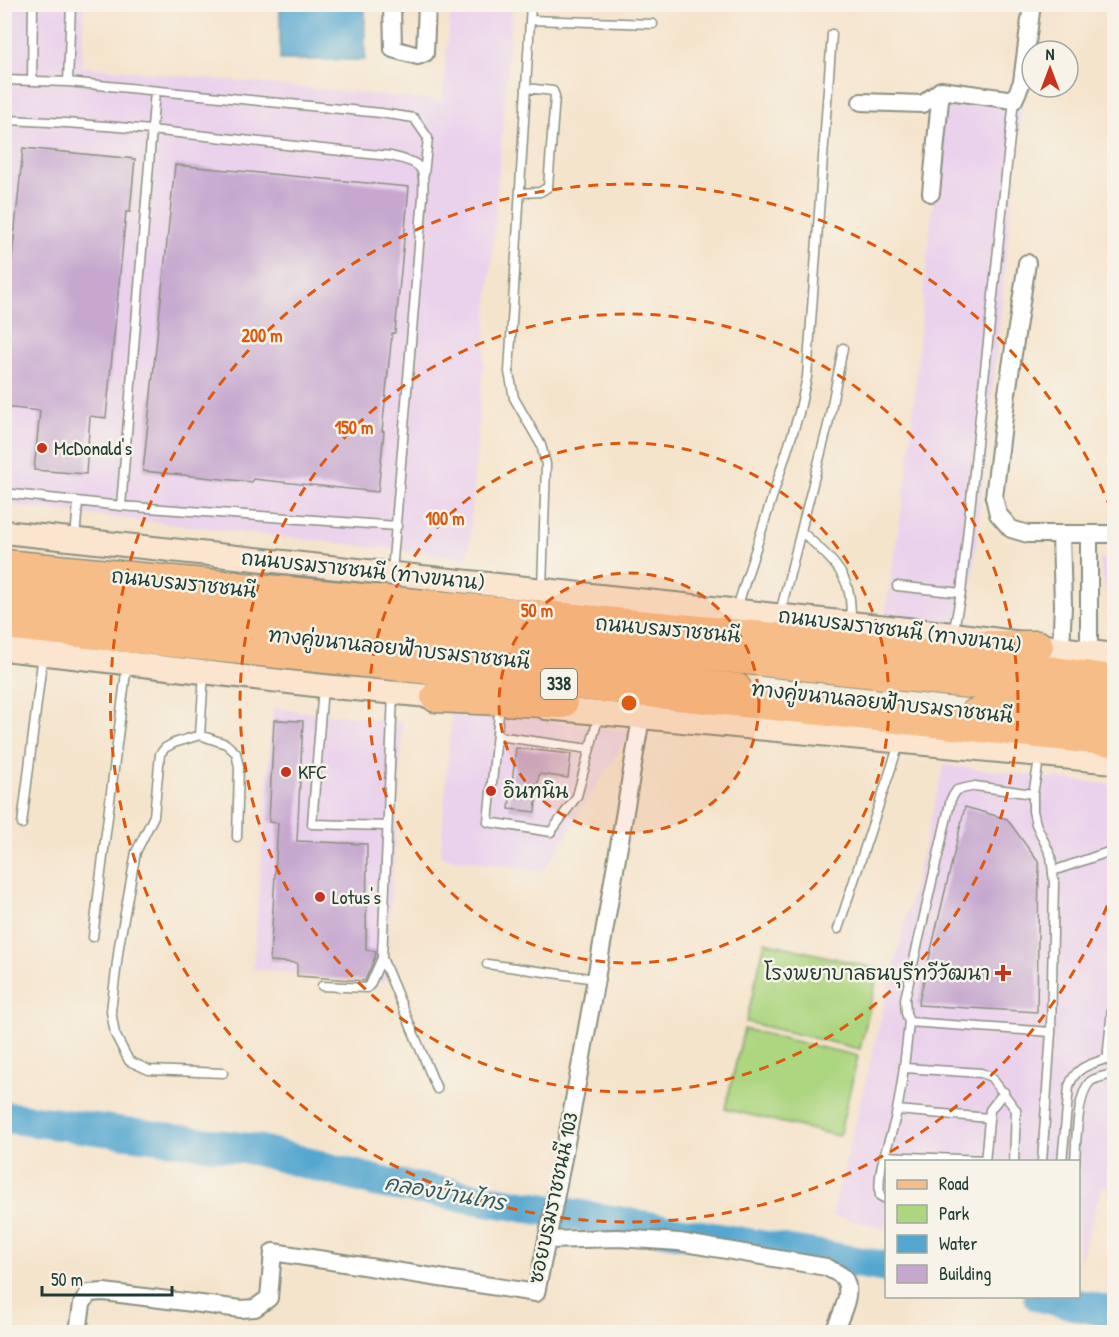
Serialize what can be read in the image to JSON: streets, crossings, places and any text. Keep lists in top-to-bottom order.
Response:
{
  "streets": {
    "highway": ["ถนนบรมราชชนนี", "338"],
    "main road": ["ถนนบรมราชชนนี (ทางขนาน)", "ทางคู่ขนานลอยฟ้าบรมราชชนนี"],
    "street": ["ซอยบรมราชชนนี 103"]
  },
  "crossings": [
    ["ถนนบรมราชชนนี (ทางขนาน)", "ถนนบรมราชชนนี"],
    ["338", "ซอยบรมราชชนนี 103"]
  ],
  "water": ["คลองบ้านไทร"],
  "places": {
    "other": [
      "McDonald's",
      "KFC",
      "อินทนิน",
      "Lotus's"
    ],
    "health": ["โรงพยาบาลธนบุรีทวีวัฒนา"]
  },
  "legend": [
    "Road",
    "Park",
    "Water",
    "Building"
  ],
  "scale_bar": "50 m",
  "north": "top",
  "rings": [
    "200 m",
    "150 m",
    "100 m",
    "50 m"
  ]
}
